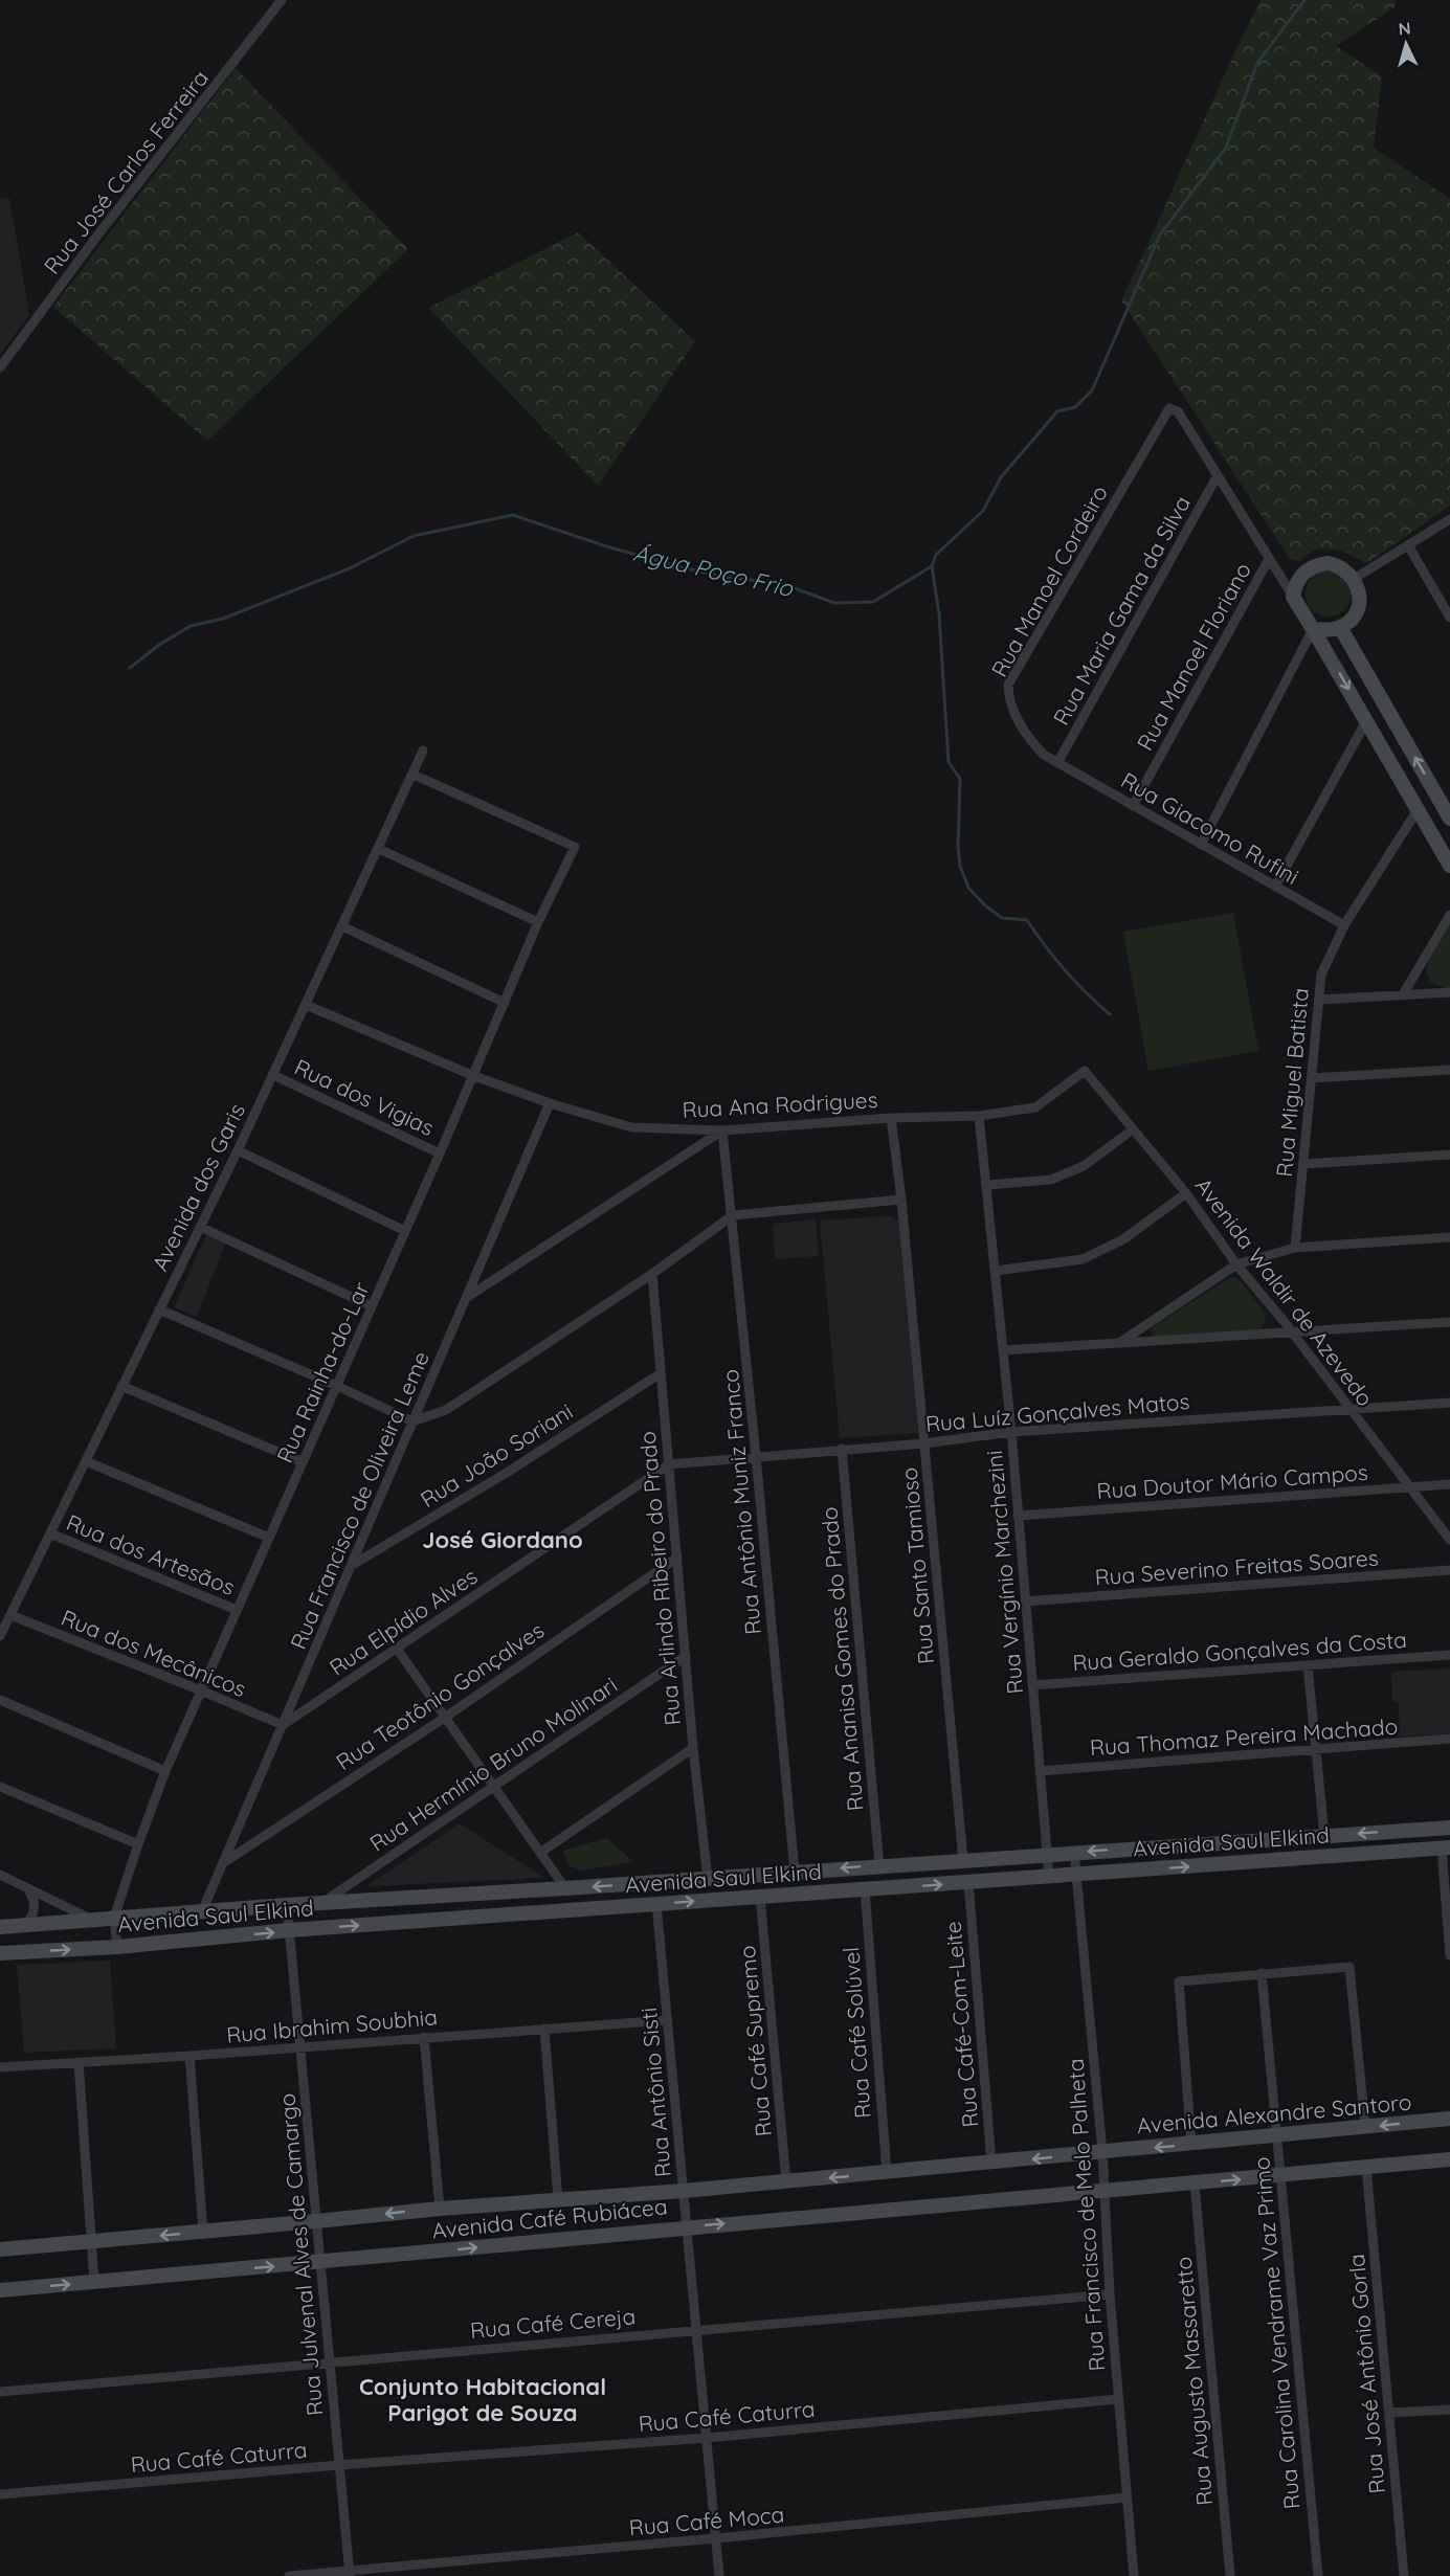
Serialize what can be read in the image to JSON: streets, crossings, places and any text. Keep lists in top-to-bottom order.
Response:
{
  "streets": {
    "street": [
      "Rua José Carlos Ferreira",
      "Rua Manoel Cordeiro",
      "Rua Maria Gama da Silva",
      "Rua Manoel Floriano",
      "Rua Giacomo Rufini",
      "Rua Miguel Batista",
      "Rua dos Vigias",
      "Rua Ana Rodrigues",
      "Avenida dos Garis",
      "Avenida Waldir de Azevedo",
      "Rua Rainha-do-Lar",
      "Rua Luíz Gonçalves Matos",
      "Rua João Soriani",
      "Rua Doutor Mário Campos",
      "Rua Francisco de Oliveira Leme",
      "Rua Antônio Muniz Franco",
      "Rua dos Artesãos",
      "Rua Santo Tamioso",
      "Rua Severino Freitas Soares",
      "Rua Vergínio Marchezini",
      "Rua Arlindo Ribeiro do Prado",
      "Rua Elpídio Alves",
      "Rua Geraldo Gonçalves da Costa",
      "Rua dos Mecânicos",
      "Rua Ananisa Gomes do Prado",
      "Rua Teotônio Gonçalves",
      "Rua Thomaz Pereira Machado",
      "Rua Hermínio Bruno Molinari",
      "Avenida Saul Elkind",
      "Rua Café-Com-Leite",
      "Rua Ibrahim Soubhia",
      "Rua Café Solúvel",
      "Rua Café Supremo",
      "Rua Antônio Sisti",
      "Avenida Alexandre Santoro",
      "Rua Francisco de Melo Palheta",
      "Avenida Café Rubiácea",
      "Rua Julvenal Alves de Camargo",
      "Rua Café Cereja",
      "Rua Carolina Vendrame Vaz Primo",
      "Rua José Antônio Gorla",
      "Rua Augusto Massaretto",
      "Rua Café Caturra",
      "Rua Café Moca"
    ]
  },
  "crossings": [
    ["Rua Manoel Cordeiro", "Rua Maria Gama da Silva"],
    ["Rua Manoel Cordeiro", "Rua Giacomo Rufini"],
    ["Rua Maria Gama da Silva", "Rua Giacomo Rufini"],
    ["Rua Manoel Floriano", "Rua Giacomo Rufini"],
    ["Rua Giacomo Rufini", "Rua Miguel Batista"],
    ["Rua dos Vigias", "Avenida dos Garis"],
    ["Rua dos Vigias", "Rua Rainha-do-Lar"],
    ["Rua Ana Rodrigues", "Avenida dos Garis"],
    ["Rua Ana Rodrigues", "Avenida Waldir de Azevedo"],
    ["Rua Ana Rodrigues", "Rua Rainha-do-Lar"],
    ["Rua Ana Rodrigues", "Rua Francisco de Oliveira Leme"],
    ["Rua Ana Rodrigues", "Rua Antônio Muniz Franco"],
    ["Rua Ana Rodrigues", "Rua Santo Tamioso"],
    ["Rua Ana Rodrigues", "Rua Vergínio Marchezini"],
    ["Avenida dos Garis", "Rua Rainha-do-Lar"],
    ["Avenida dos Garis", "Rua dos Artesãos"],
    ["Avenida dos Garis", "Rua dos Mecânicos"],
    ["Avenida Waldir de Azevedo", "Rua Luíz Gonçalves Matos"],
    ["Avenida Waldir de Azevedo", "Rua Doutor Mário Campos"],
    ["Rua Rainha-do-Lar", "Rua dos Artesãos"],
    ["Rua Rainha-do-Lar", "Rua dos Mecânicos"],
    ["Rua Rainha-do-Lar", "Avenida Saul Elkind"],
    ["Rua Luíz Gonçalves Matos", "Rua Antônio Muniz Franco"],
    ["Rua Luíz Gonçalves Matos", "Rua Santo Tamioso"],
    ["Rua Luíz Gonçalves Matos", "Rua Vergínio Marchezini"],
    ["Rua Luíz Gonçalves Matos", "Rua Arlindo Ribeiro do Prado"],
    ["Rua Luíz Gonçalves Matos", "Rua Elpídio Alves"],
    ["Rua Luíz Gonçalves Matos", "Rua Ananisa Gomes do Prado"],
    ["Rua João Soriani", "Rua Francisco de Oliveira Leme"],
    ["Rua João Soriani", "Rua Arlindo Ribeiro do Prado"],
    ["Rua Doutor Mário Campos", "Rua Vergínio Marchezini"],
    ["Rua Francisco de Oliveira Leme", "Rua Elpídio Alves"],
    ["Rua Francisco de Oliveira Leme", "Rua dos Mecânicos"],
    ["Rua Francisco de Oliveira Leme", "Rua Teotônio Gonçalves"],
    ["Rua Francisco de Oliveira Leme", "Avenida Saul Elkind"],
    ["Rua Antônio Muniz Franco", "Avenida Saul Elkind"],
    ["Rua Santo Tamioso", "Avenida Saul Elkind"],
    ["Rua Severino Freitas Soares", "Rua Vergínio Marchezini"],
    ["Rua Vergínio Marchezini", "Rua Geraldo Gonçalves da Costa"],
    ["Rua Vergínio Marchezini", "Rua Thomaz Pereira Machado"],
    ["Rua Vergínio Marchezini", "Avenida Saul Elkind"],
    ["Rua Arlindo Ribeiro do Prado", "Rua Elpídio Alves"],
    ["Rua Arlindo Ribeiro do Prado", "Rua Teotônio Gonçalves"],
    ["Rua Arlindo Ribeiro do Prado", "Rua Hermínio Bruno Molinari"],
    ["Rua Arlindo Ribeiro do Prado", "Avenida Saul Elkind"],
    ["Rua Elpídio Alves", "Rua dos Mecânicos"],
    ["Rua Ananisa Gomes do Prado", "Avenida Saul Elkind"],
    ["Rua Hermínio Bruno Molinari", "Avenida Saul Elkind"],
    ["Avenida Saul Elkind", "Rua Café-Com-Leite"],
    ["Avenida Saul Elkind", "Rua Café Solúvel"],
    ["Avenida Saul Elkind", "Rua Café Supremo"],
    ["Avenida Saul Elkind", "Rua Antônio Sisti"],
    ["Avenida Saul Elkind", "Rua Francisco de Melo Palheta"],
    ["Avenida Saul Elkind", "Rua Julvenal Alves de Camargo"],
    ["Rua Café-Com-Leite", "Avenida Café Rubiácea"],
    ["Rua Ibrahim Soubhia", "Rua Antônio Sisti"],
    ["Rua Ibrahim Soubhia", "Rua Julvenal Alves de Camargo"],
    ["Rua Café Solúvel", "Avenida Café Rubiácea"],
    ["Rua Café Supremo", "Avenida Café Rubiácea"],
    ["Rua Antônio Sisti", "Avenida Café Rubiácea"],
    ["Rua Antônio Sisti", "Rua Café Cereja"],
    ["Rua Antônio Sisti", "Rua Café Caturra"],
    ["Rua Antônio Sisti", "Rua Café Moca"],
    ["Avenida Alexandre Santoro", "Rua Francisco de Melo Palheta"],
    ["Avenida Alexandre Santoro", "Avenida Café Rubiácea"],
    ["Avenida Alexandre Santoro", "Rua Carolina Vendrame Vaz Primo"],
    ["Rua Francisco de Melo Palheta", "Avenida Café Rubiácea"],
    ["Rua Francisco de Melo Palheta", "Rua Café Cereja"],
    ["Rua Francisco de Melo Palheta", "Rua Café Caturra"],
    ["Rua Francisco de Melo Palheta", "Rua Café Moca"],
    ["Avenida Café Rubiácea", "Rua Julvenal Alves de Camargo"],
    ["Rua Julvenal Alves de Camargo", "Rua Café Cereja"],
    ["Rua Julvenal Alves de Camargo", "Rua Café Caturra"],
    ["Rua Julvenal Alves de Camargo", "Rua Café Moca"]
  ],
  "districts": ["José Giordano", "Conjunto Habitacional Parigot de Souza"],
  "water": ["Água Poço Frio"],
  "north": "top"
}
